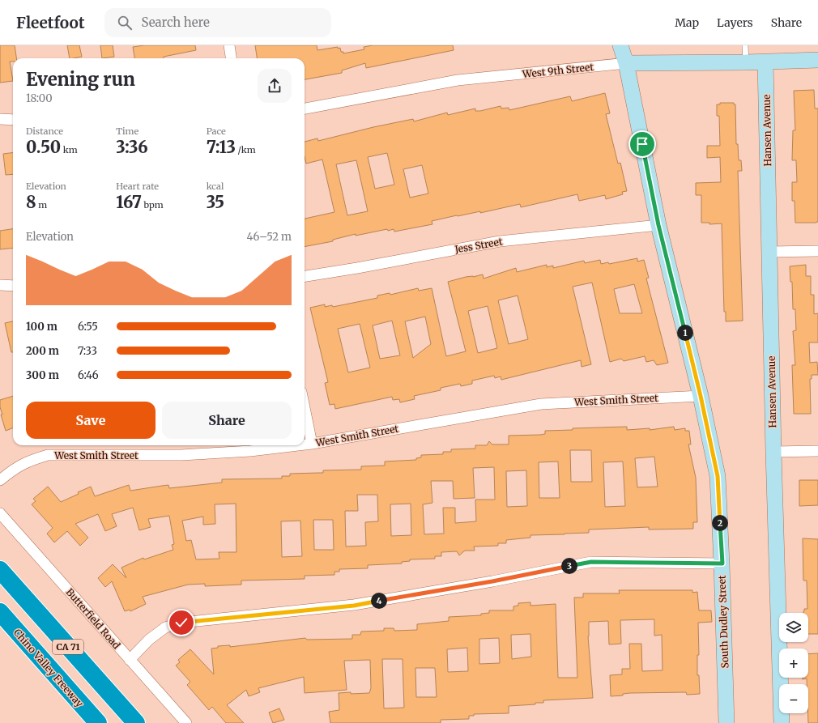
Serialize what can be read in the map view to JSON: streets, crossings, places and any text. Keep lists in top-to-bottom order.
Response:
{
  "streets": {
    "highway": ["CA 71", "Chino Valley Freeway"],
    "street": [
      "West 9th Street",
      "Hansen Avenue",
      "Jess Street",
      "West Smith Street",
      "Butterfield Road",
      "South Dudley Street"
    ]
  },
  "crossings": [
    ["West 9th Street", "Hansen Avenue"],
    ["West 9th Street", "South Dudley Street"],
    ["Jess Street", "South Dudley Street"],
    ["West Smith Street", "South Dudley Street"]
  ],
  "page": {
    "header": "Fleetfoot",
    "search": "Search here",
    "nav": ["Map", "Layers", "Share"],
    "heading": ["Evening run", "18:00"],
    "stats": [
      ["Distance", "0.50 km"],
      ["Time", "3:36"],
      ["Pace", "7:13 /km"],
      ["Elevation", "8 m"],
      ["Heart rate", "167 bpm"],
      ["kcal", "35"]
    ],
    "chart": ["Elevation", "46–52 m"],
    "list": [
      {
        "name": "100 m",
        "note": "6:55"
      },
      {
        "name": "200 m",
        "note": "7:33"
      },
      {
        "name": "300 m",
        "note": "6:46"
      }
    ],
    "pins": [
      "1",
      "2",
      "3",
      "4"
    ],
    "buttons": ["Save", "Share"],
    "map_buttons": ["+", "−"]
  }
}
